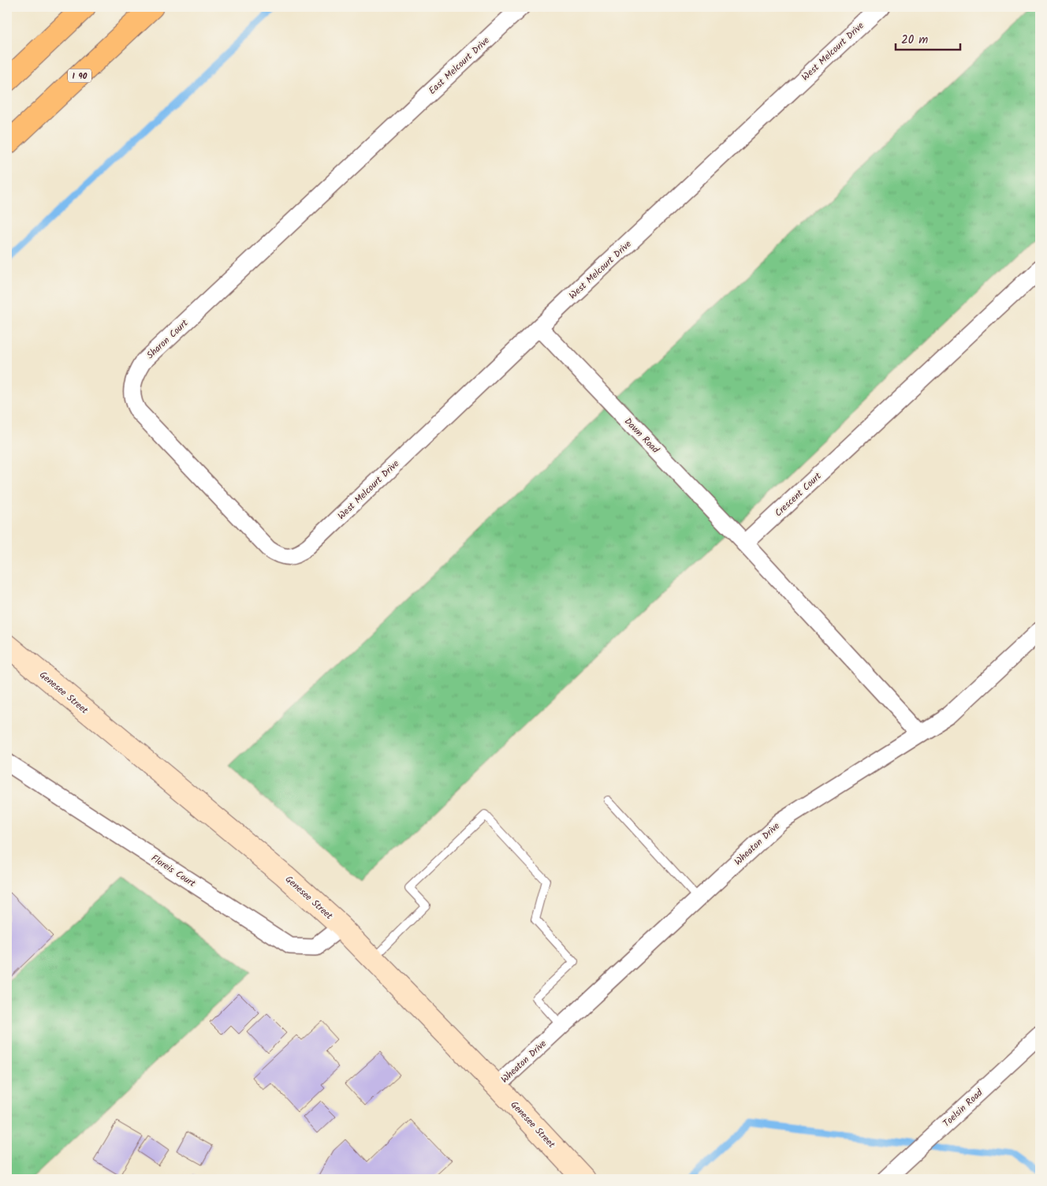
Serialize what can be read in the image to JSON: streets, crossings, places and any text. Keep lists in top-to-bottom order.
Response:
{
  "streets": {
    "highway": ["I 90"],
    "main road": ["Genesee Street"],
    "street": [
      "West Melcourt Drive",
      "East Melcourt Drive",
      "Sharon Court",
      "Dawn Road",
      "Crescent Court",
      "Wheaton Drive",
      "Floreis Court",
      "Toelsin Road"
    ]
  },
  "crossings": [
    ["West Melcourt Drive", "Sharon Court"],
    ["West Melcourt Drive", "Dawn Road"],
    ["East Melcourt Drive", "Sharon Court"],
    ["Dawn Road", "Crescent Court"],
    ["Genesee Street", "Wheaton Drive"],
    ["Genesee Street", "Floreis Court"]
  ],
  "scale_bar": "20 m"
}
